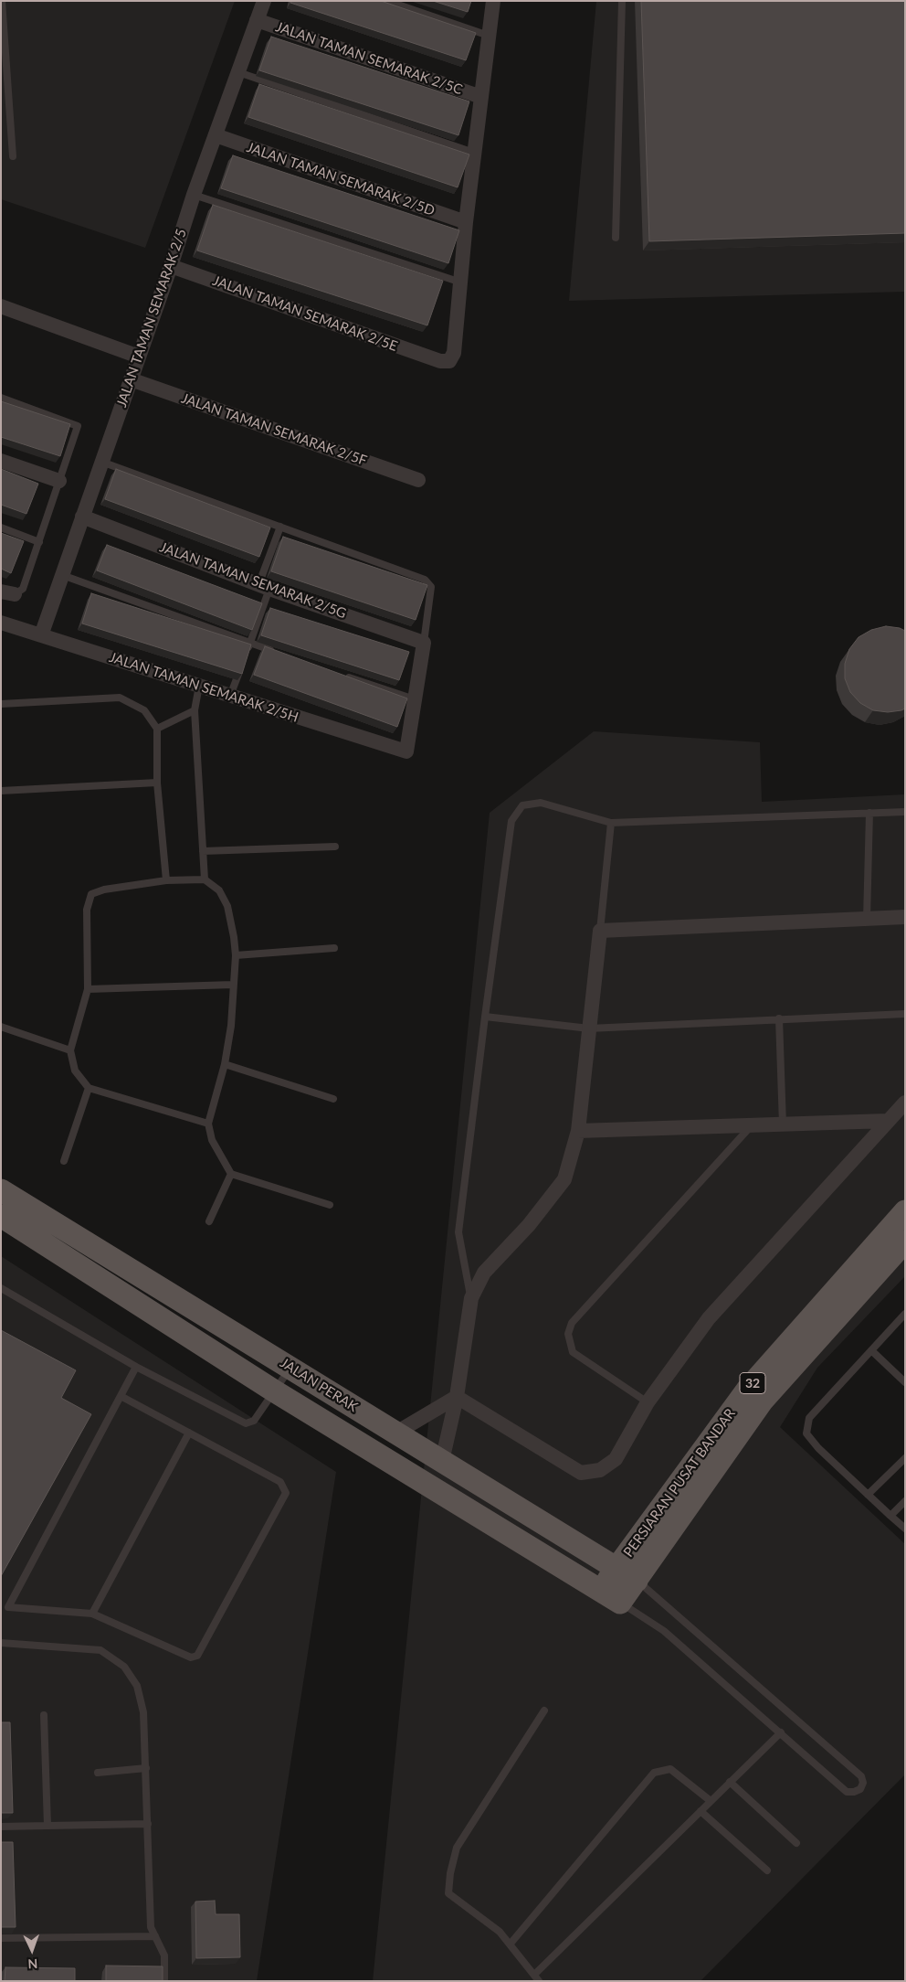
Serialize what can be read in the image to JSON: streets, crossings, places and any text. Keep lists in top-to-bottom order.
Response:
{
  "streets": {
    "main road": ["32", "JALAN PERAK", "PERSIARAN PUSAT BANDAR"],
    "street": [
      "JALAN TAMAN SEMARAK 2/5C",
      "JALAN TAMAN SEMARAK 2/5D",
      "JALAN TAMAN SEMARAK 2/5E",
      "JALAN TAMAN SEMARAK 2/5",
      "JALAN TAMAN SEMARAK 2/5F",
      "JALAN TAMAN SEMARAK 2/5G",
      "JALAN TAMAN SEMARAK 2/5H"
    ]
  },
  "crossings": [
    ["JALAN TAMAN SEMARAK 2/5C", "JALAN TAMAN SEMARAK 2/5"],
    ["JALAN TAMAN SEMARAK 2/5D", "JALAN TAMAN SEMARAK 2/5"],
    ["JALAN TAMAN SEMARAK 2/5E", "JALAN TAMAN SEMARAK 2/5"],
    ["JALAN TAMAN SEMARAK 2/5", "JALAN TAMAN SEMARAK 2/5F"],
    ["JALAN TAMAN SEMARAK 2/5", "JALAN TAMAN SEMARAK 2/5G"],
    ["JALAN TAMAN SEMARAK 2/5", "JALAN TAMAN SEMARAK 2/5H"],
    ["JALAN PERAK", "PERSIARAN PUSAT BANDAR"]
  ],
  "north": "bottom"
}
